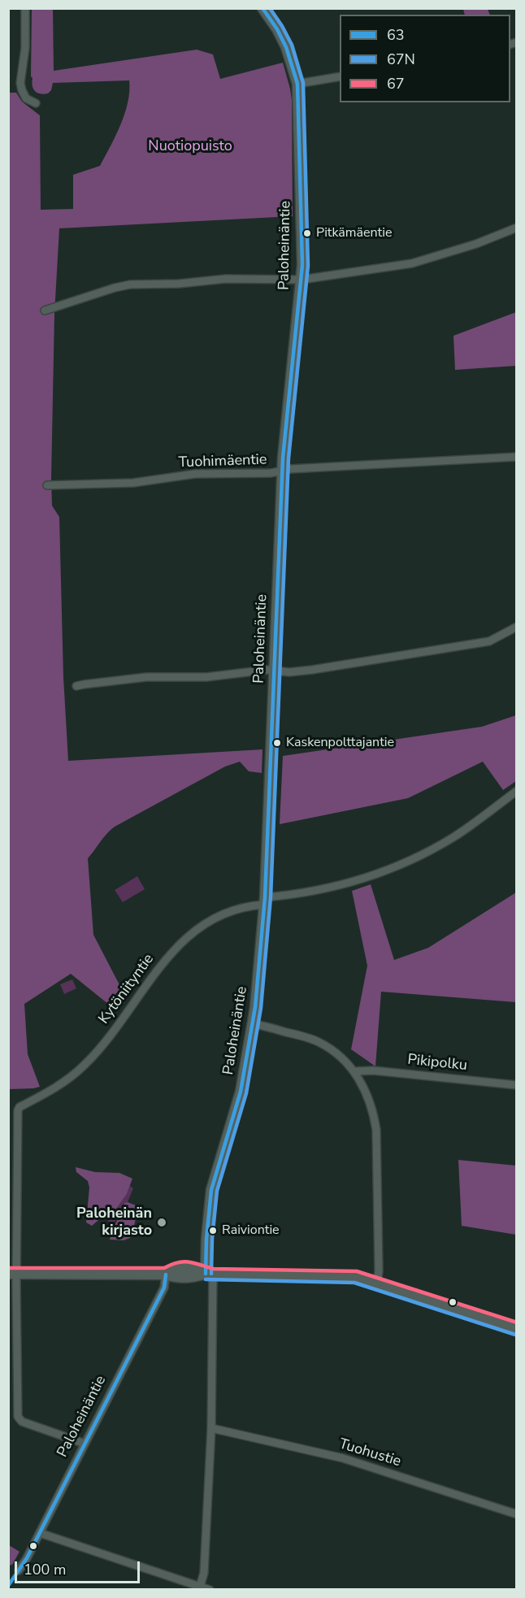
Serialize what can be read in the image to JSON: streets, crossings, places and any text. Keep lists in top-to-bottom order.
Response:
{
  "streets": {
    "street": [
      "Paloheinäntie",
      "Tuohimäentie",
      "Kytöniityntie",
      "Pikipolku",
      "Tuohustie"
    ]
  },
  "crossings": [
    ["Paloheinäntie", "Tuohimäentie"],
    ["Paloheinäntie", "Kytöniityntie"]
  ],
  "parks": ["Nuotiopuisto"],
  "places": [
    "Pitkämäentie",
    "Kaskenpolttajantie",
    "Paloheinän kirjasto",
    "Raiviontie"
  ],
  "lines": ["transit line 63", "transit line 67N", "transit line 67"],
  "legend": ["63", "67N", "67"],
  "scale_bar": "100 m"
}
